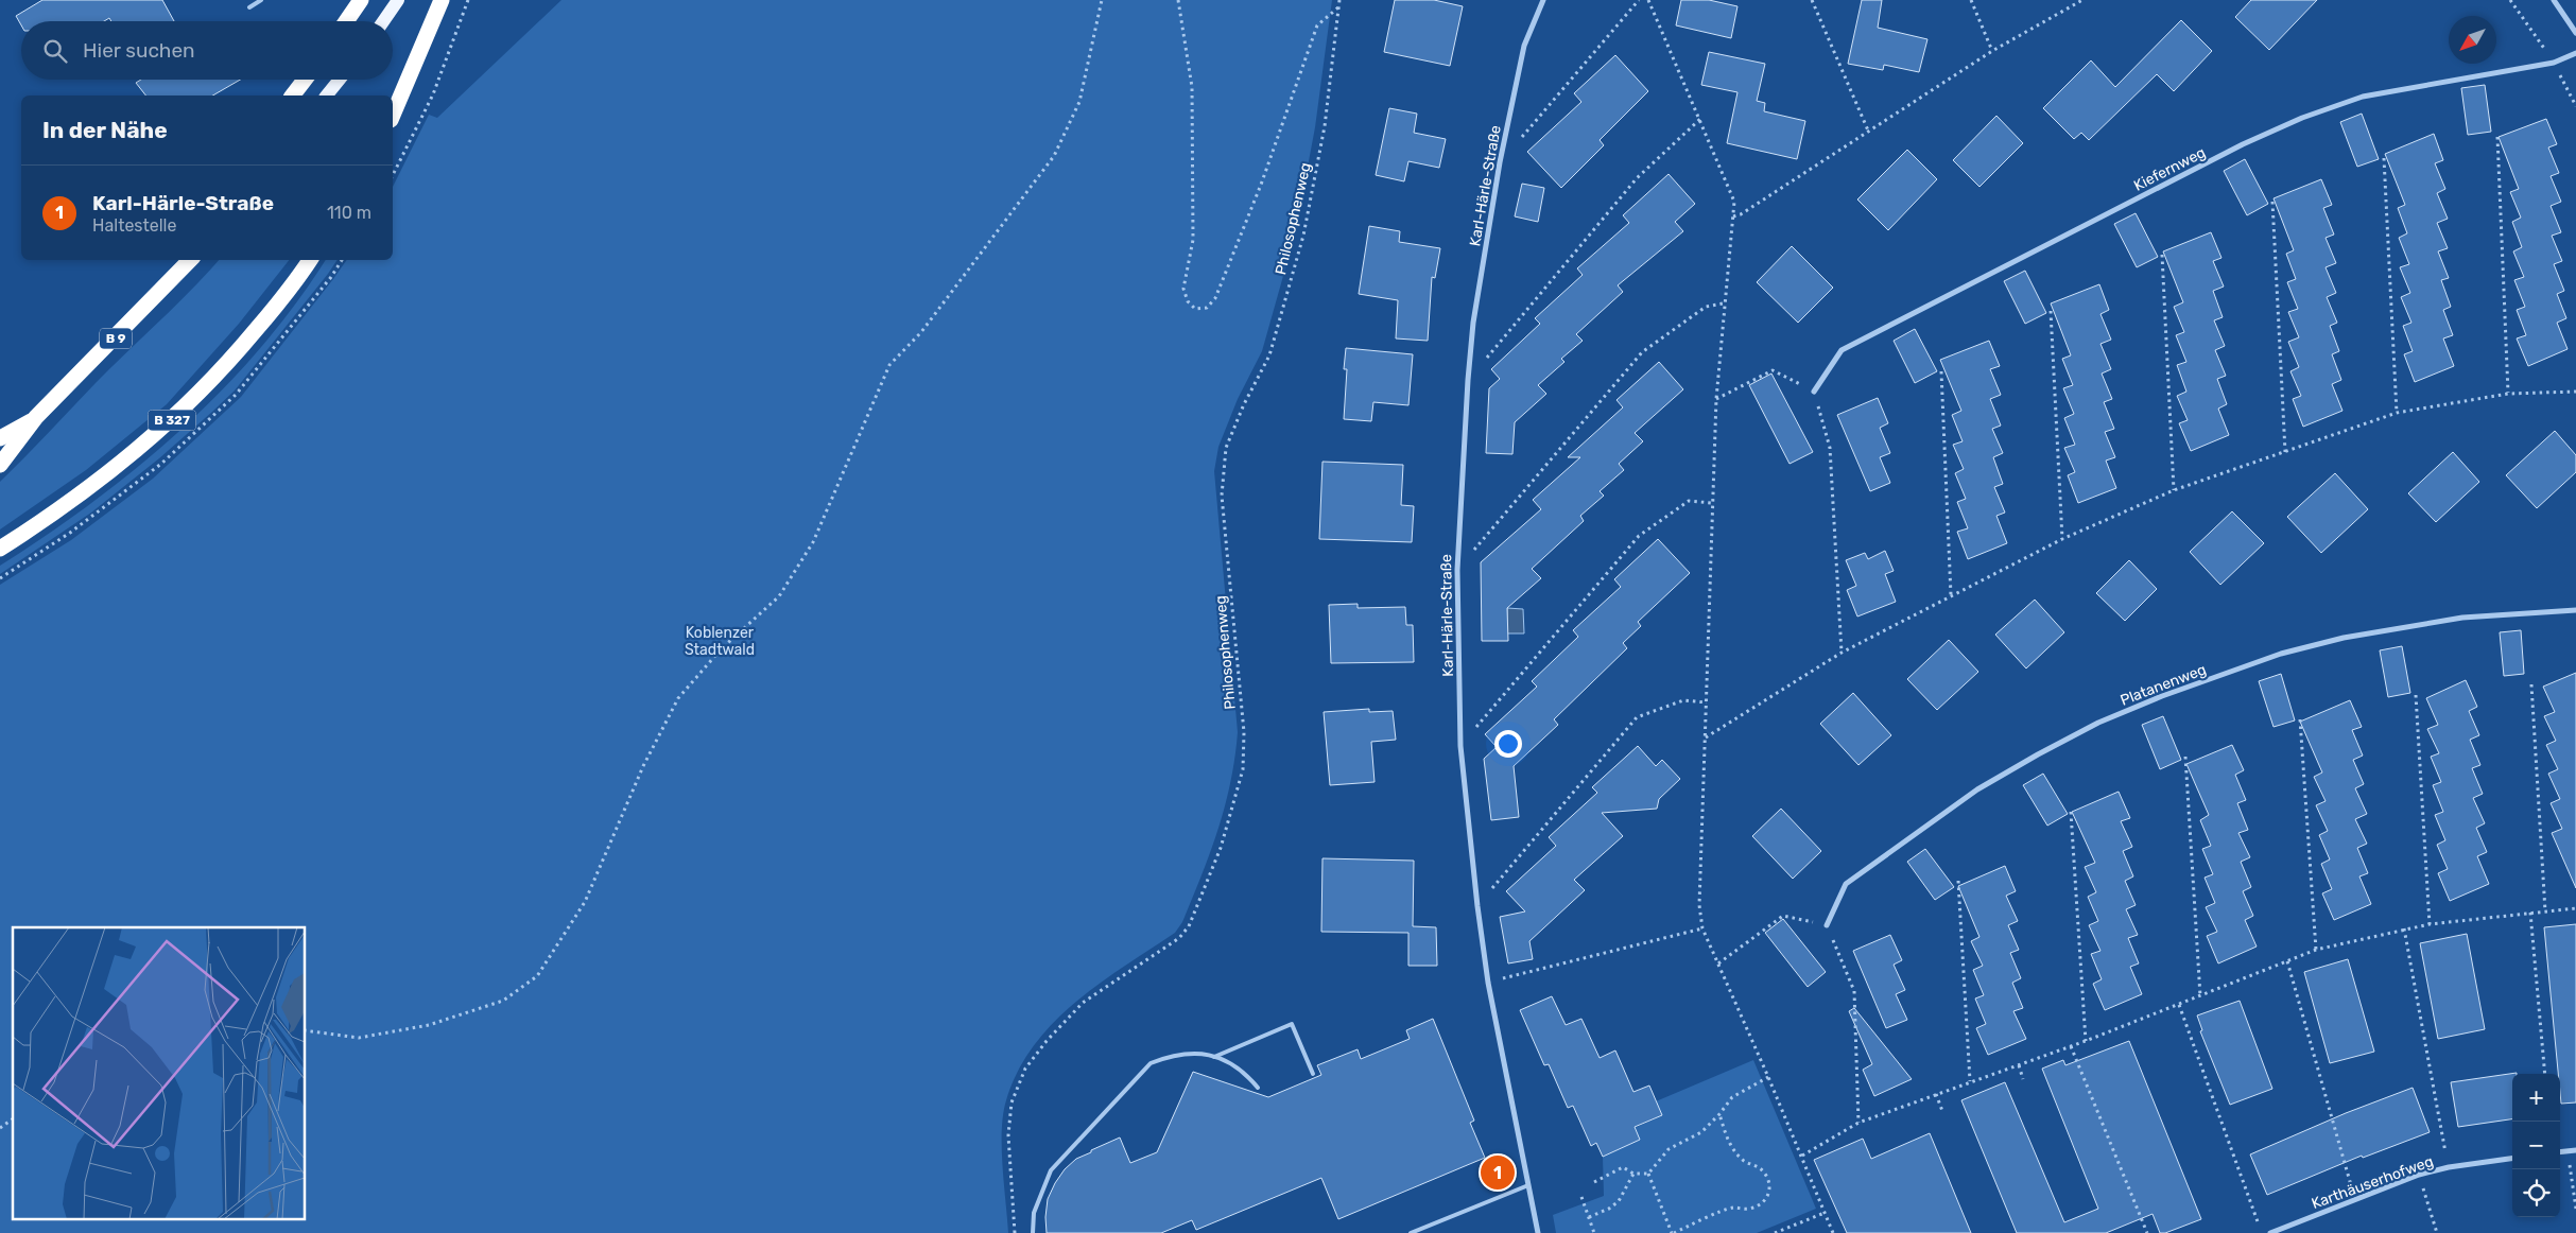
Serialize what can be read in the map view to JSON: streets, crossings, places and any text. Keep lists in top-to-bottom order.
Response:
{
  "streets": {
    "highway": ["B 9", "B 327"],
    "street": [
      "Kiefernweg",
      "Karl-Härle-Straße",
      "Platanenweg",
      "Karthäuserhofweg"
    ],
    "path": ["Philosophenweg"]
  },
  "parks": ["Koblenzer Stadtwald"],
  "north": "bottom left",
  "page": {
    "search": "Hier suchen",
    "heading": "In der Nähe",
    "list": [
      {
        "mark": "1",
        "name": "Karl-Härle-Straße",
        "note": "Haltestelle",
        "value": "110 m"
      }
    ],
    "map_buttons": ["+", "−"],
    "pins": "1"
  }
}
